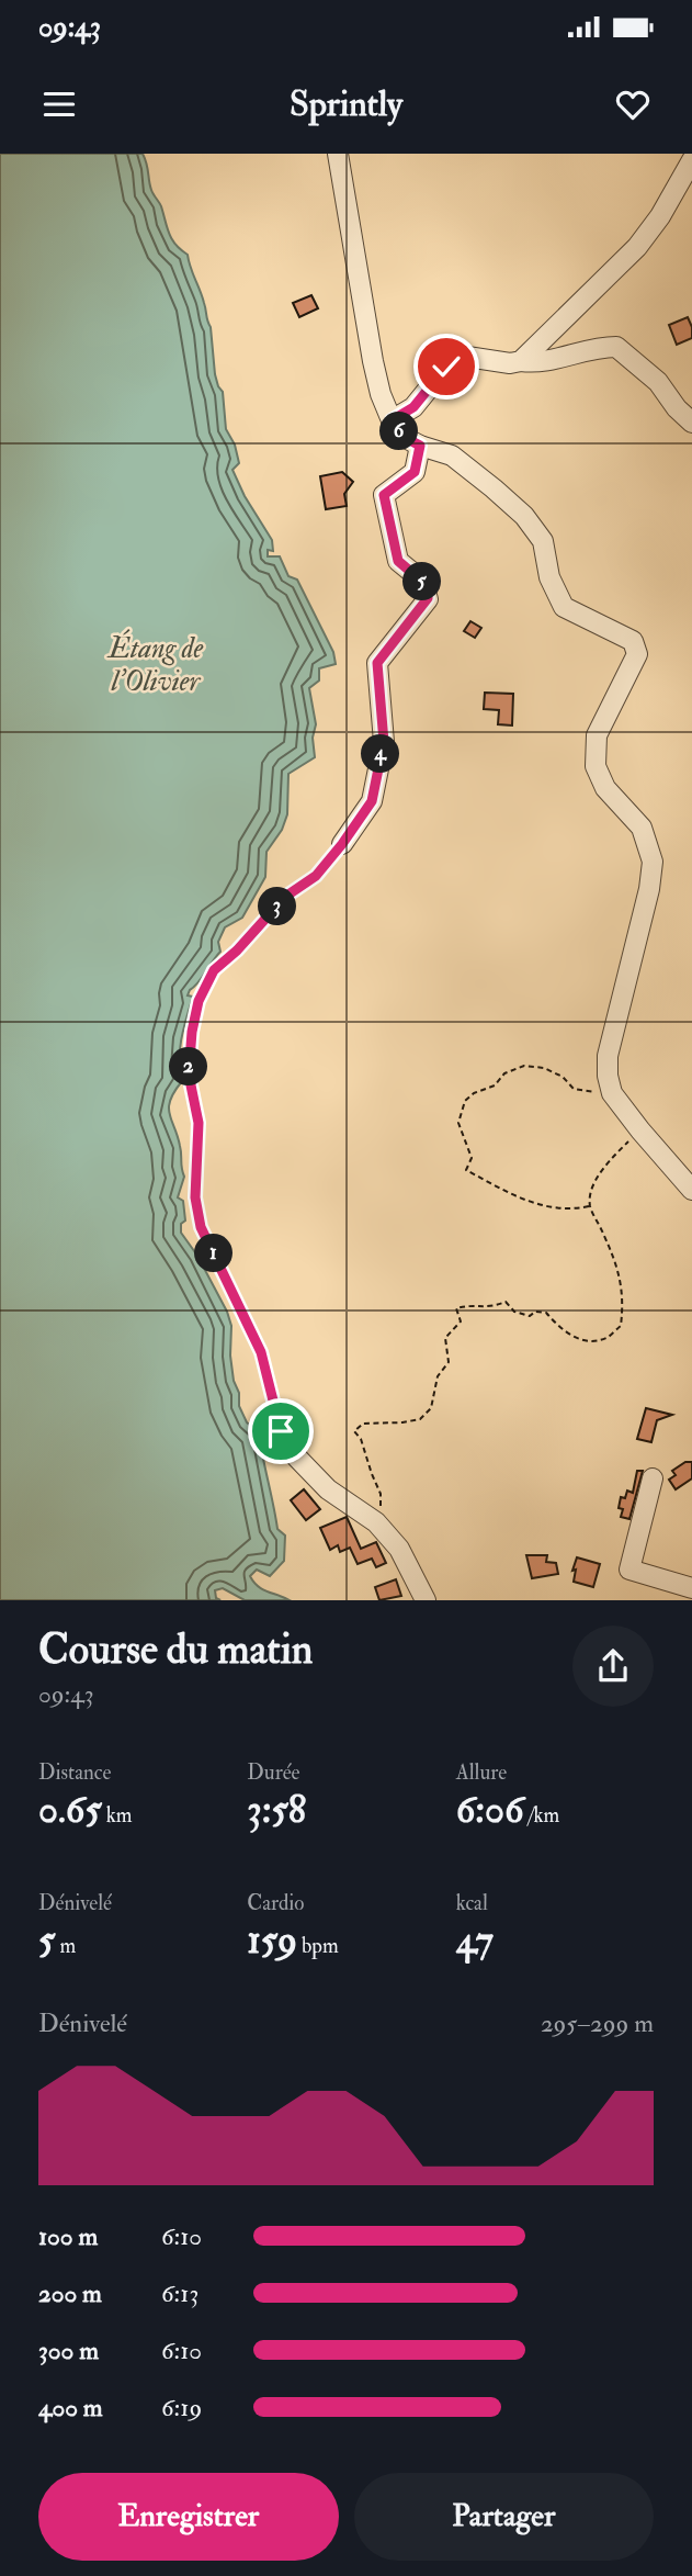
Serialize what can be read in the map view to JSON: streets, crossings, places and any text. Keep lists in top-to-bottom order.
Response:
{
  "water": ["Étang de l'Olivier"],
  "page": {
    "status": "09:43",
    "header": "Sprintly",
    "pins": [
      "6",
      "5",
      "4",
      "3",
      "2",
      "1"
    ],
    "heading": ["Course du matin", "09:43"],
    "stats": [
      ["Distance", "0.65 km"],
      ["Durée", "3:58"],
      ["Allure", "6:06 /km"],
      ["Dénivelé", "5 m"],
      ["Cardio", "159 bpm"],
      ["kcal", "47"]
    ],
    "chart": ["Dénivelé", "295–299 m"],
    "list": [
      {
        "name": "100 m",
        "note": "6:10"
      },
      {
        "name": "200 m",
        "note": "6:13"
      },
      {
        "name": "300 m",
        "note": "6:10"
      },
      {
        "name": "400 m",
        "note": "6:19"
      }
    ],
    "buttons": ["Enregistrer", "Partager"]
  }
}
